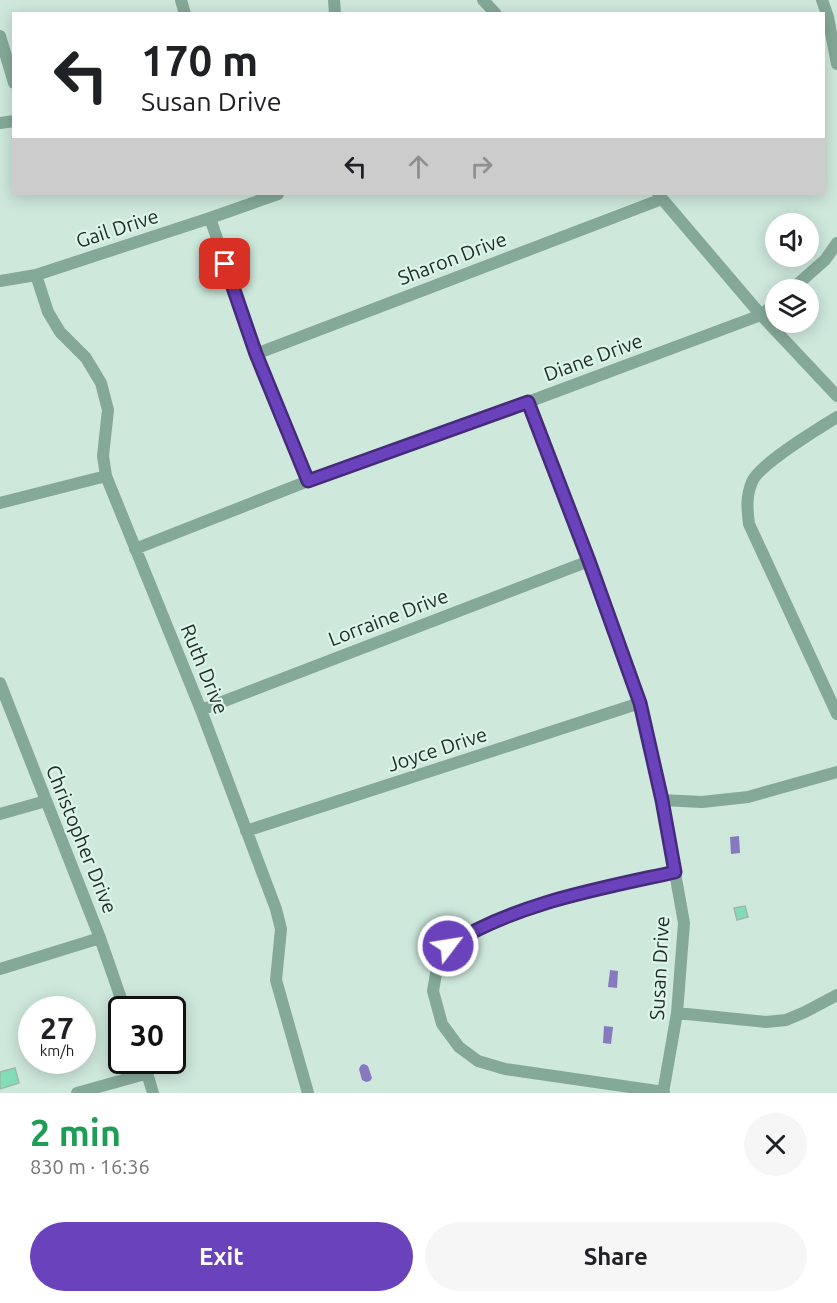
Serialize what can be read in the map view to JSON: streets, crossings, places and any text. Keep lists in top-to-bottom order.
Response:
{
  "streets": {
    "street": [
      "Gail Drive",
      "Sharon Drive",
      "Diane Drive",
      "Lorraine Drive",
      "Ruth Drive",
      "Joyce Drive",
      "Christopher Drive",
      "Susan Drive"
    ]
  },
  "crossings": [
    ["Gail Drive", "Ruth Drive"],
    ["Diane Drive", "Ruth Drive"],
    ["Diane Drive", "Susan Drive"],
    ["Lorraine Drive", "Ruth Drive"],
    ["Lorraine Drive", "Susan Drive"],
    ["Ruth Drive", "Joyce Drive"],
    ["Joyce Drive", "Susan Drive"]
  ],
  "page": {
    "turn": ["170 m", "Susan Drive"],
    "speed": "27 km/h",
    "limit": "30",
    "heading": ["2 min", "830 m · 16:36"],
    "buttons": ["Exit", "Share"]
  }
}
